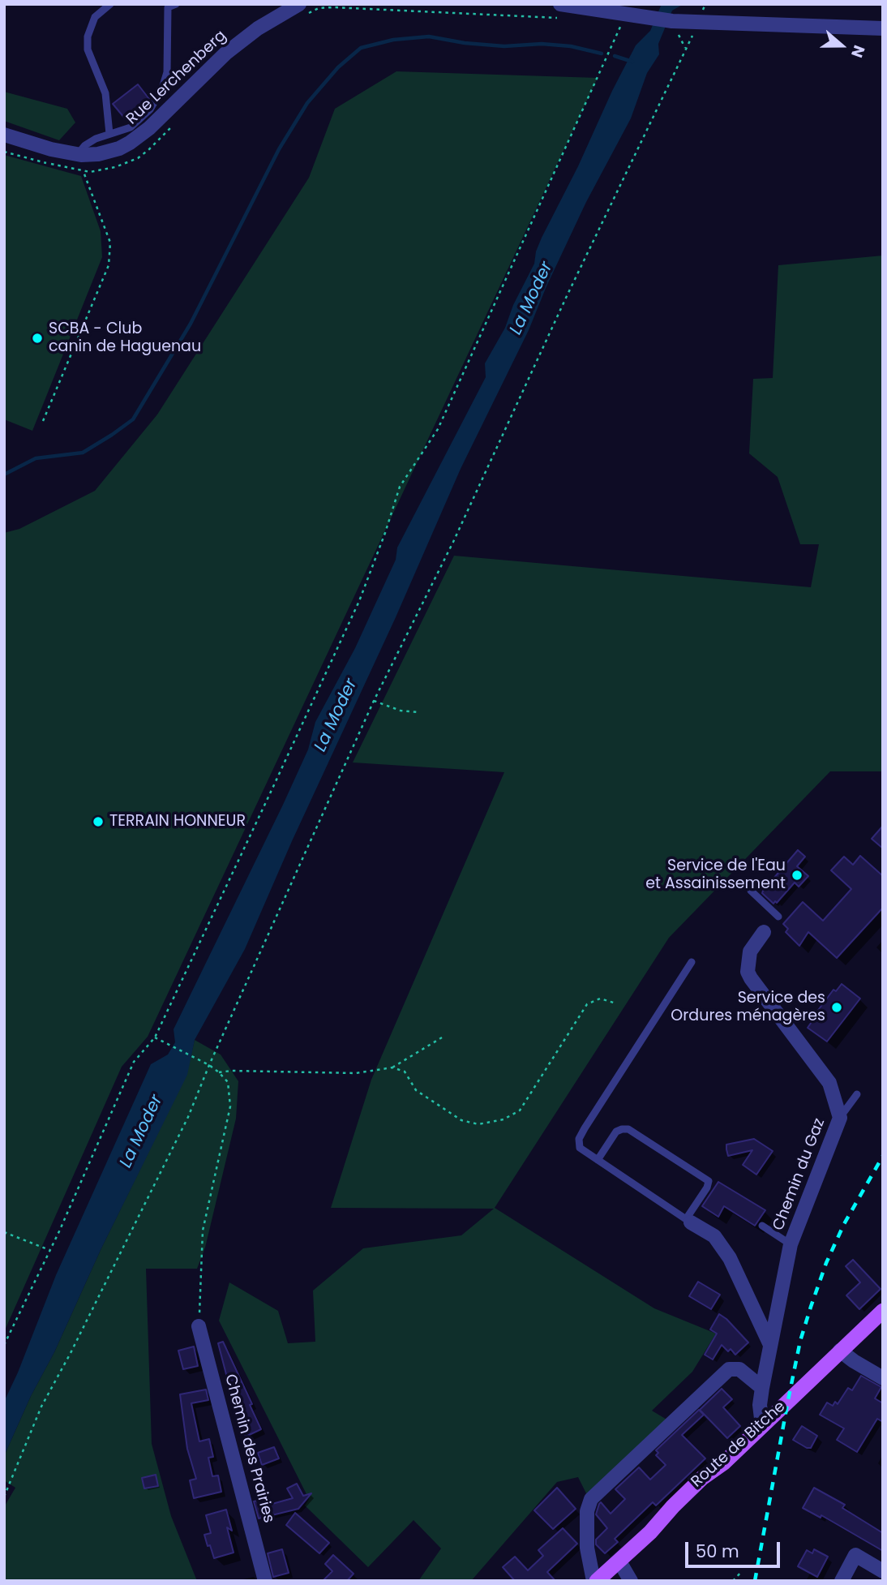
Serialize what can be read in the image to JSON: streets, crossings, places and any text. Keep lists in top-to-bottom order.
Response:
{
  "streets": {
    "main road": ["Route de Bitche"],
    "street": ["Rue Lerchenberg", "Chemin du Gaz", "Chemin des Prairies"]
  },
  "crossings": [
    ["Chemin du Gaz", "Route de Bitche"]
  ],
  "water": ["La Moder"],
  "places": [
    "SCBA - Club canin de Haguenau",
    "TERRAIN HONNEUR",
    "Service de l'Eau et Assainissement",
    "Service des Ordures ménagères"
  ],
  "scale_bar": "50 m",
  "north": "right"
}
